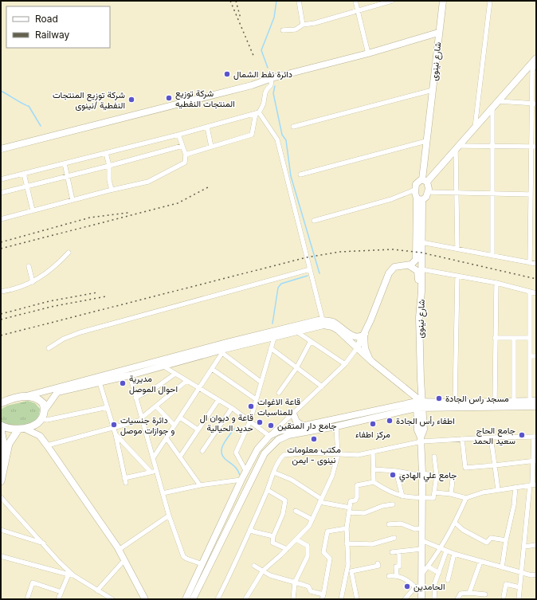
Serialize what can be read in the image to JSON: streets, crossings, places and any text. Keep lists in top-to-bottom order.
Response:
{
  "streets": {
    "main road": ["شارع نينوى"]
  },
  "places": [
    "دائرة نفط الشمال",
    "شركة توزيع المنتجات النفطيه",
    "شركة توزيع المنتجات النفطية /نينوى",
    "مديرية احوال الموصل",
    "مسجد راس الجادة",
    "قاعة الاغوات للمناسبات",
    "اطفاء رأس الجادة",
    "قاعة و ديوان ال حديد الحيالية",
    "مركز اطفاء",
    "دائرة جنسيات و جوازات موصل",
    "جامع دار المتقين",
    "جامع الحاج سعيد الحمد",
    "مكتب معلومات نينوى - ايمن",
    "جامع علي الهادي",
    "الحامدين"
  ],
  "legend": ["Road", "Railway"]
}
